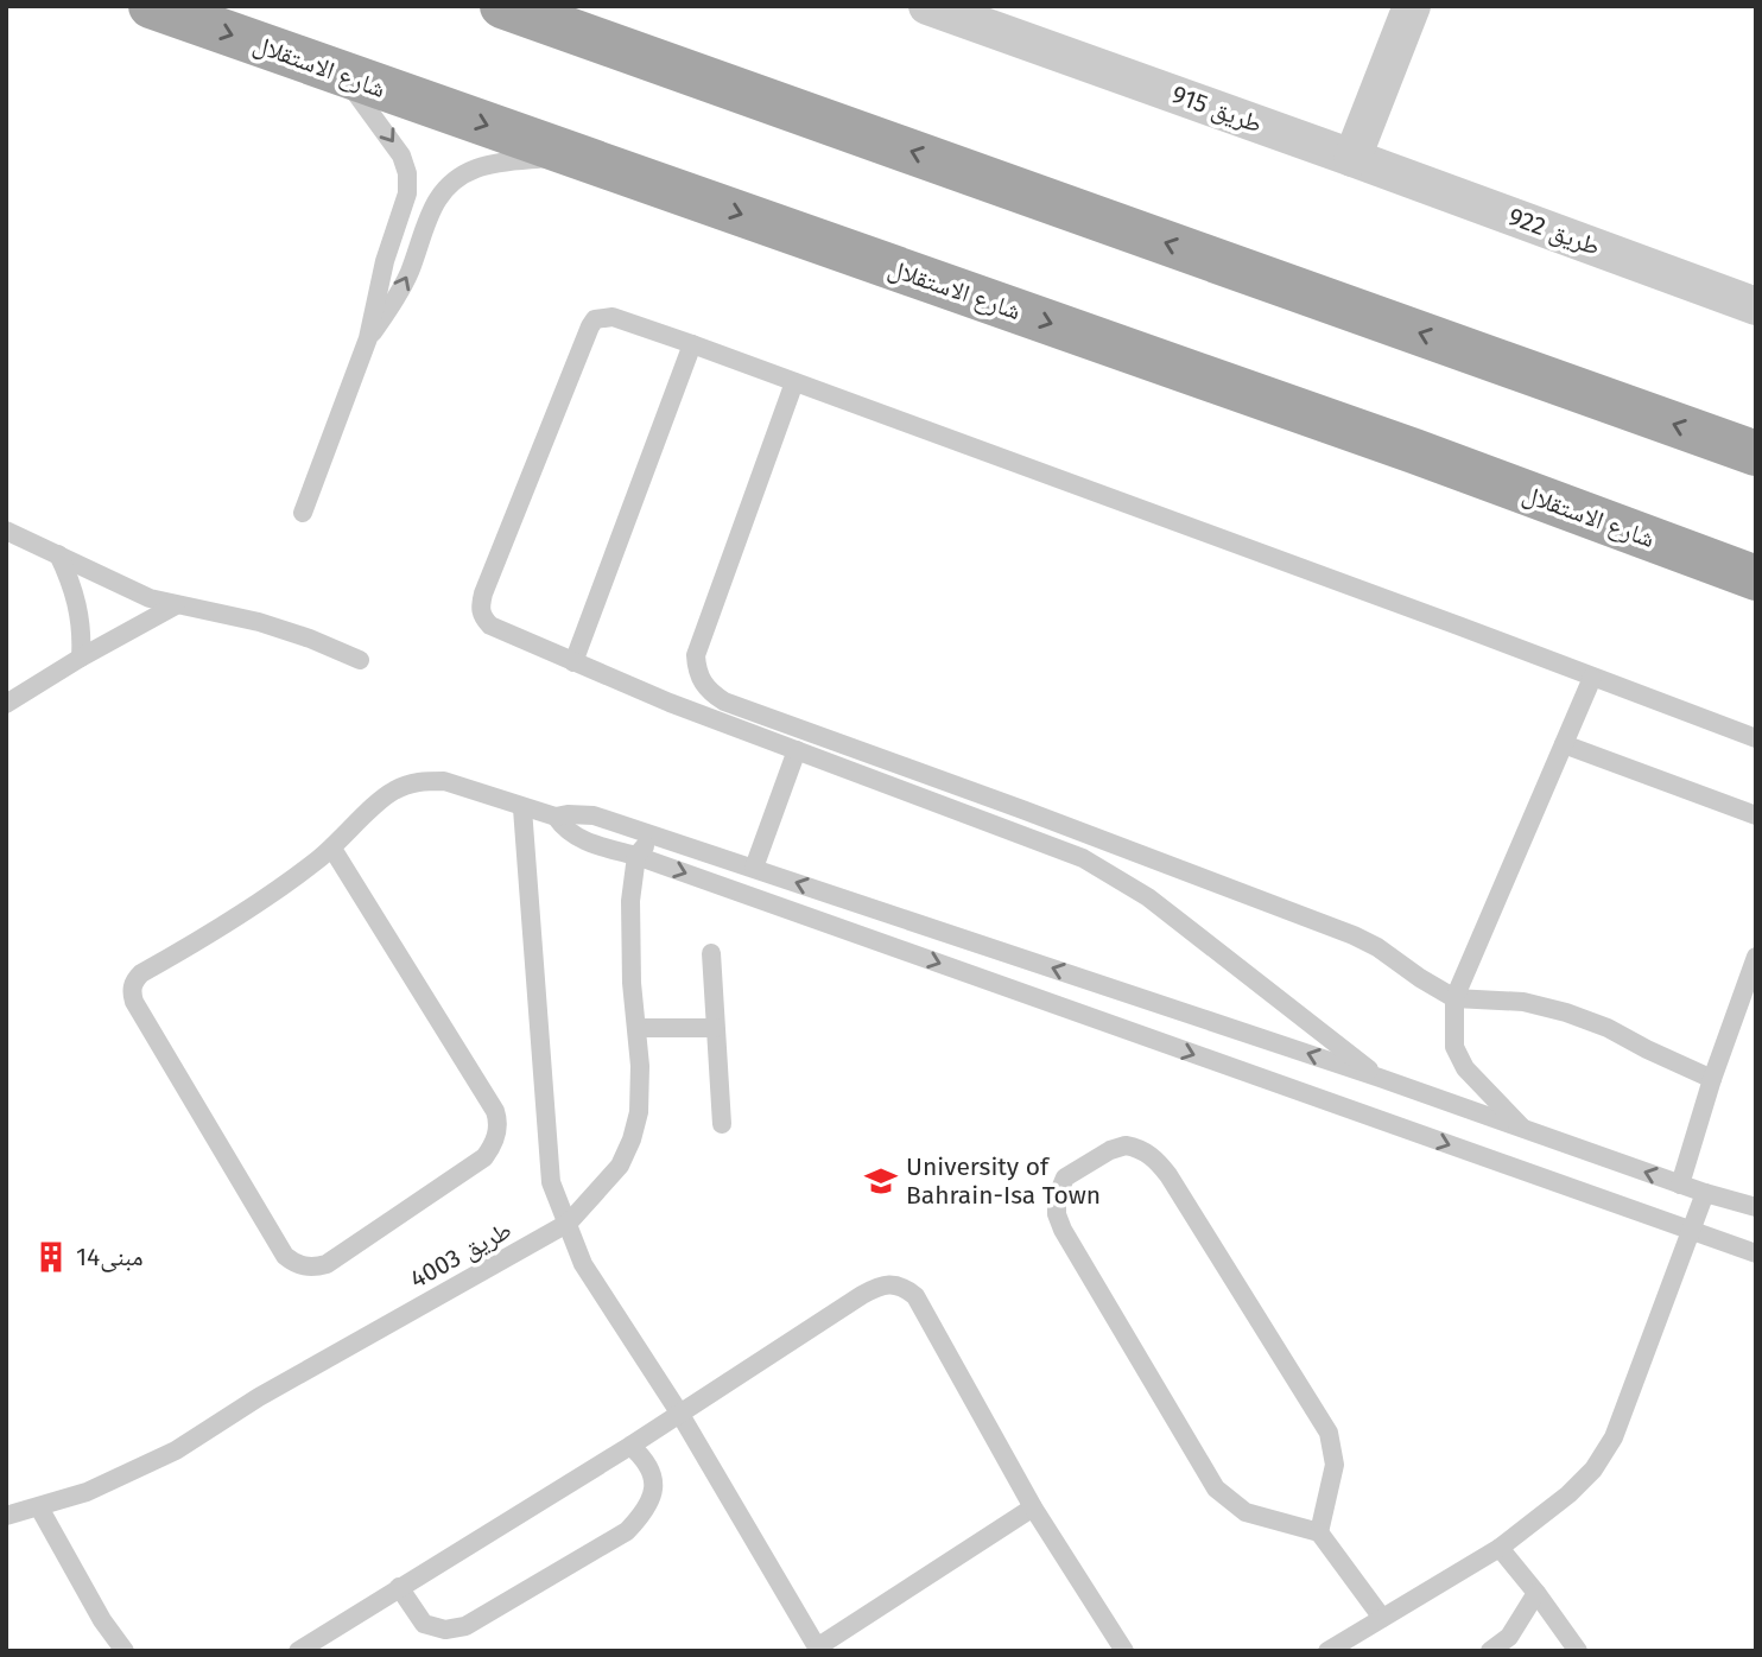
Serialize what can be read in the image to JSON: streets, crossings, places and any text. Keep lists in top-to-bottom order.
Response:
{
  "streets": {
    "main road": ["شارع الاستقلال"],
    "street": ["طريق 915", "طريق 922"],
    "lane": ["طريق 4003"]
  },
  "crossings": [
    ["طريق 915", "طريق 922"]
  ],
  "places": {
    "school or university": ["University of Bahrain-Isa Town"],
    "building": ["مبنى14"]
  }
}
